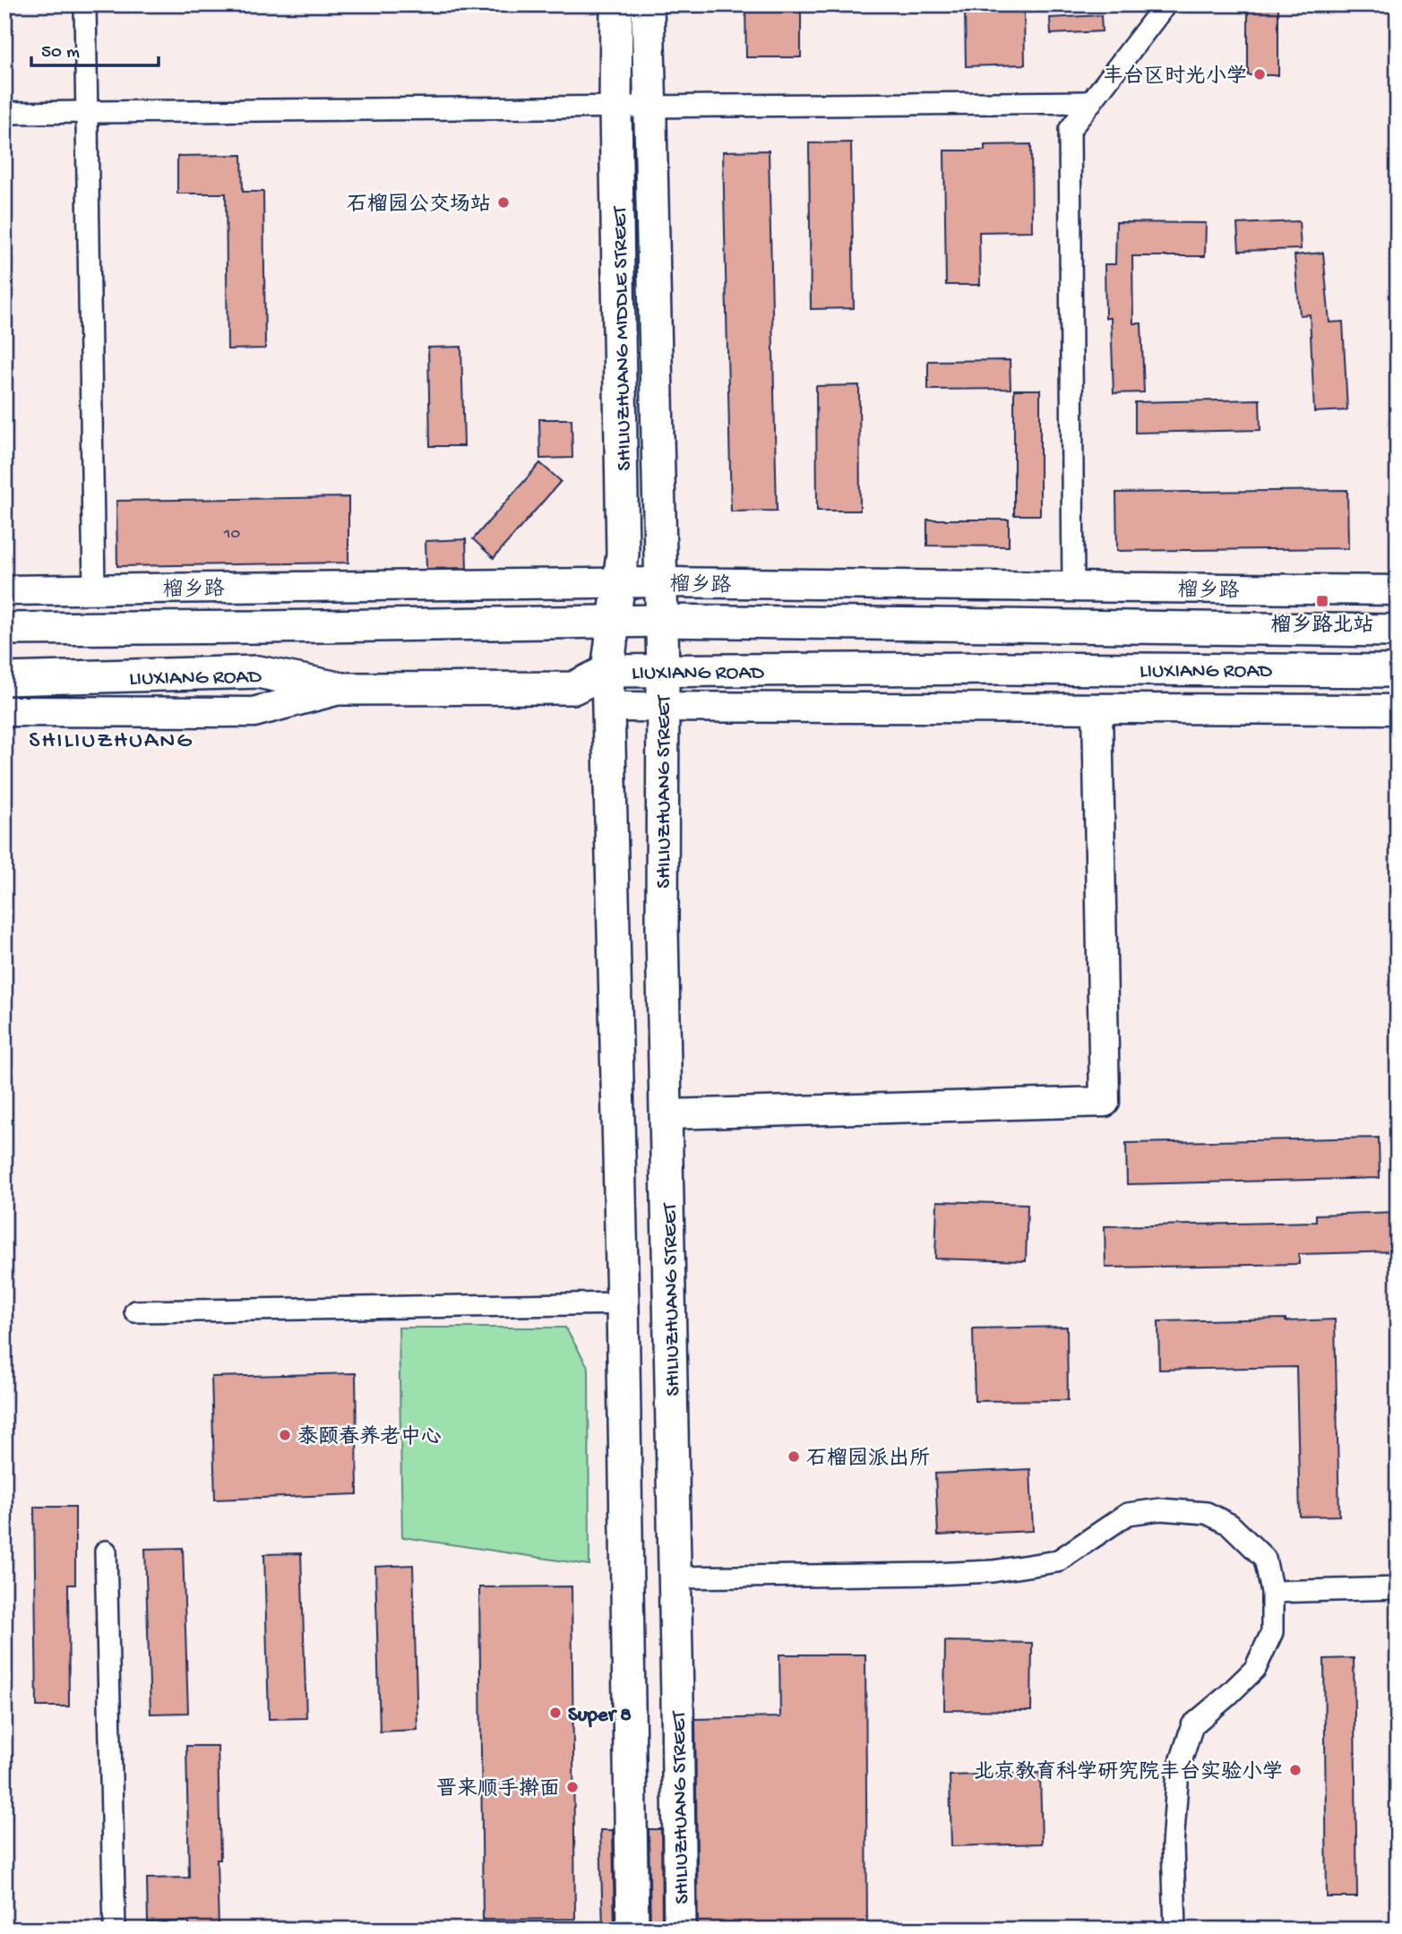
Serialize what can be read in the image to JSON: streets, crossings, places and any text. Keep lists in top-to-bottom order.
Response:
{
  "streets": {
    "main road": ["SHILIUZHUANG MIDDLE STREET", "LIUXIANG ROAD", "SHILIUZHUANG STREET"],
    "street": ["榴乡路"]
  },
  "crossings": [
    ["SHILIUZHUANG MIDDLE STREET", "榴乡路"],
    ["SHILIUZHUANG MIDDLE STREET", "LIUXIANG ROAD"],
    ["SHILIUZHUANG MIDDLE STREET", "SHILIUZHUANG STREET"],
    ["LIUXIANG ROAD", "SHILIUZHUANG STREET"]
  ],
  "districts": ["SHILIUZHUANG"],
  "places": {
    "other": [
      "丰台区时光小学",
      "石榴园公交场站",
      "泰颐春养老中心",
      "石榴园派出所",
      "Super 8",
      "北京教育科学研究院丰台实验小学",
      "晋来顺手擀面"
    ],
    "transit": ["榴乡路北站"]
  },
  "house_numbers": ["10"],
  "scale_bar": "50 m"
}
